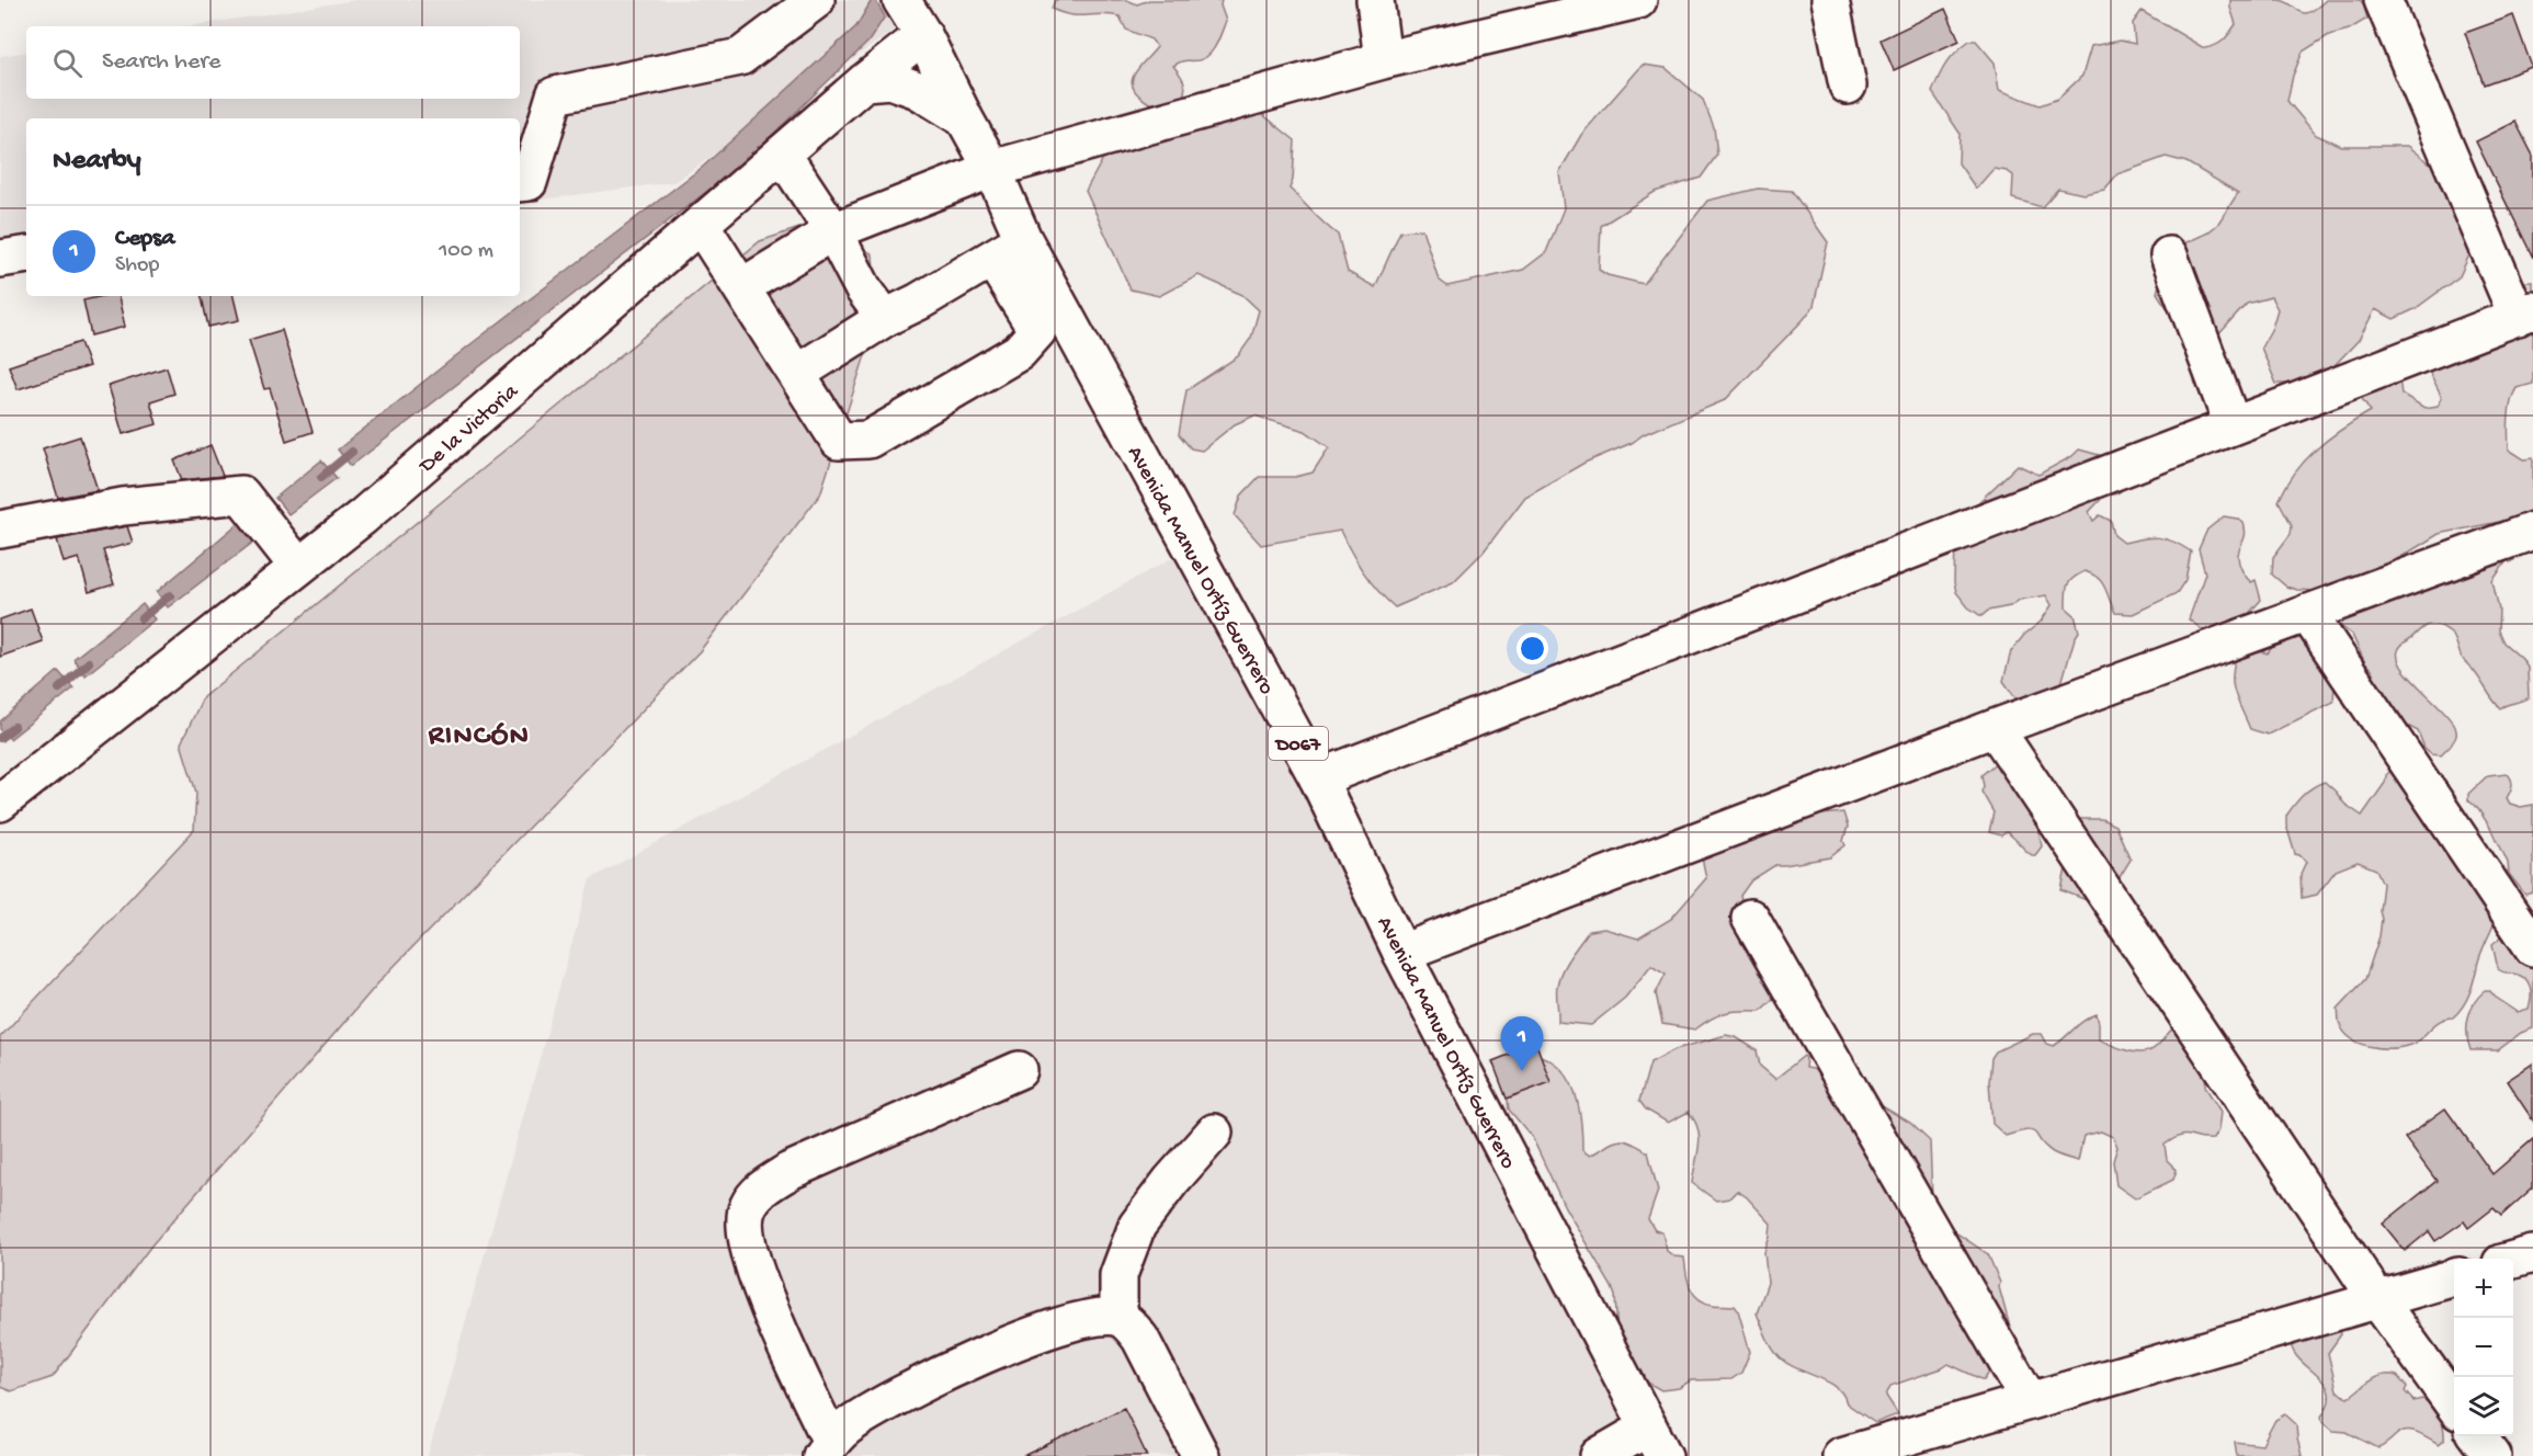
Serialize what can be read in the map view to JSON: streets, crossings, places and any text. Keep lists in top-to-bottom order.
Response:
{
  "streets": {
    "street": ["De la Victoria", "Avenida Manuel Ortíz Guerrero", "D067"]
  },
  "crossings": [
    ["De la Victoria", "Avenida Manuel Ortíz Guerrero"]
  ],
  "districts": ["RINCÓN"],
  "page": {
    "search": "Search here",
    "heading": "Nearby",
    "list": [
      {
        "mark": "1",
        "name": "Cepsa",
        "note": "Shop",
        "value": "100 m"
      }
    ],
    "pins": "1",
    "map_buttons": ["+", "−"]
  }
}
